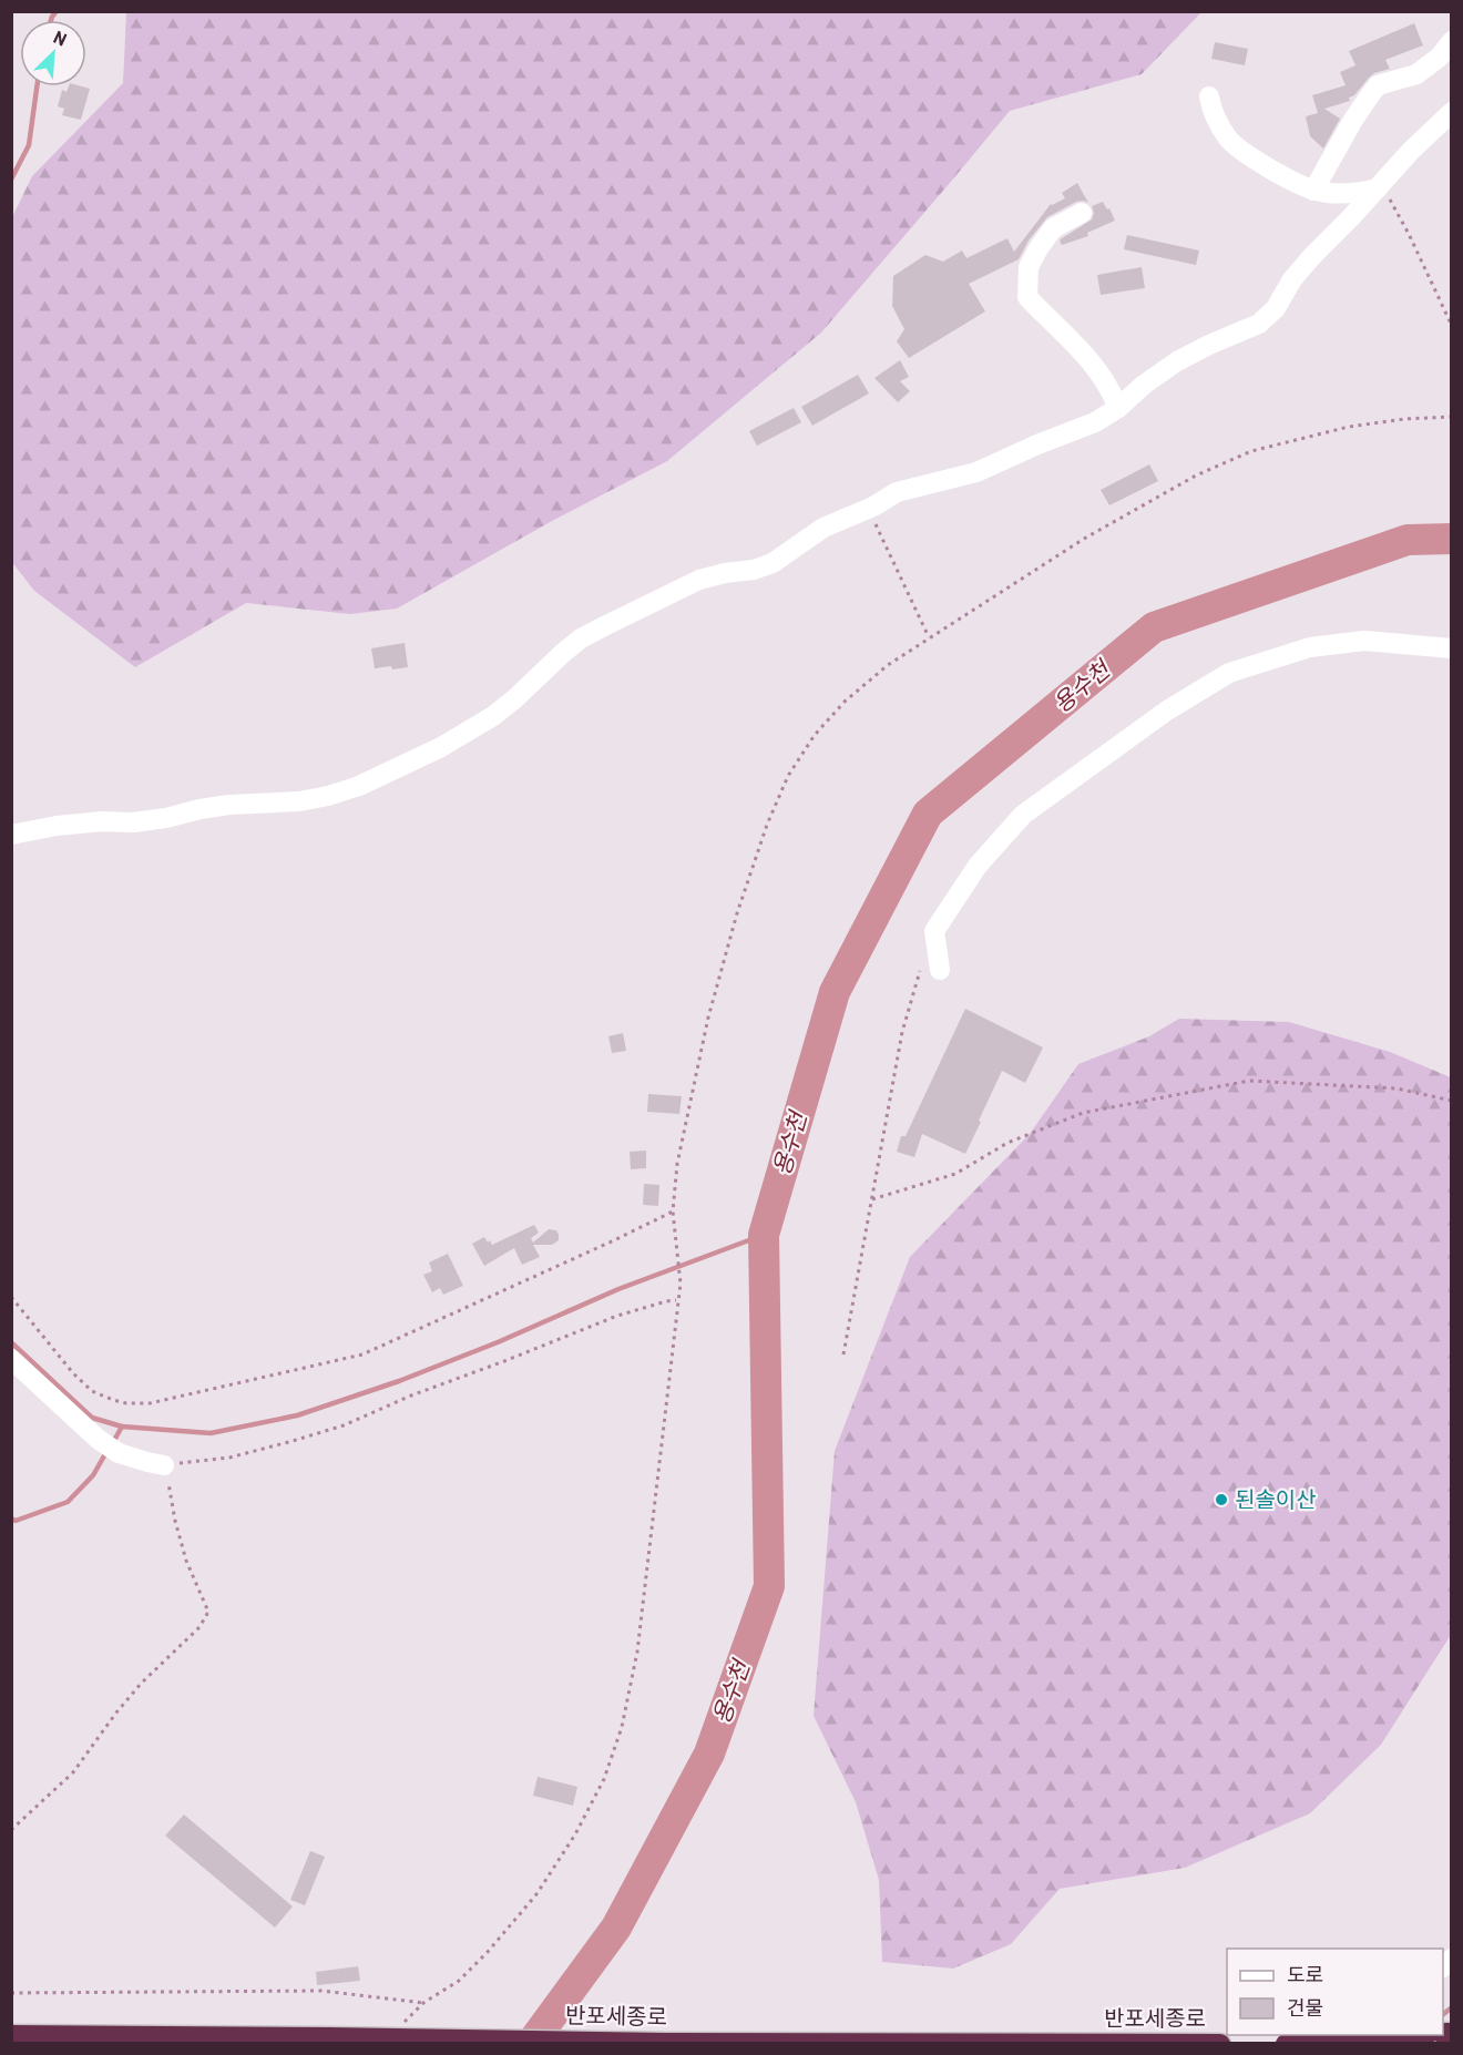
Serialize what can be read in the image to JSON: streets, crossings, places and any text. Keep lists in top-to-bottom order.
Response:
{
  "streets": {
    "highway": ["반포세종로"]
  },
  "water": ["용수천"],
  "places": ["된솔이산"],
  "legend": ["도로", "건물"],
  "north": "top right"
}
